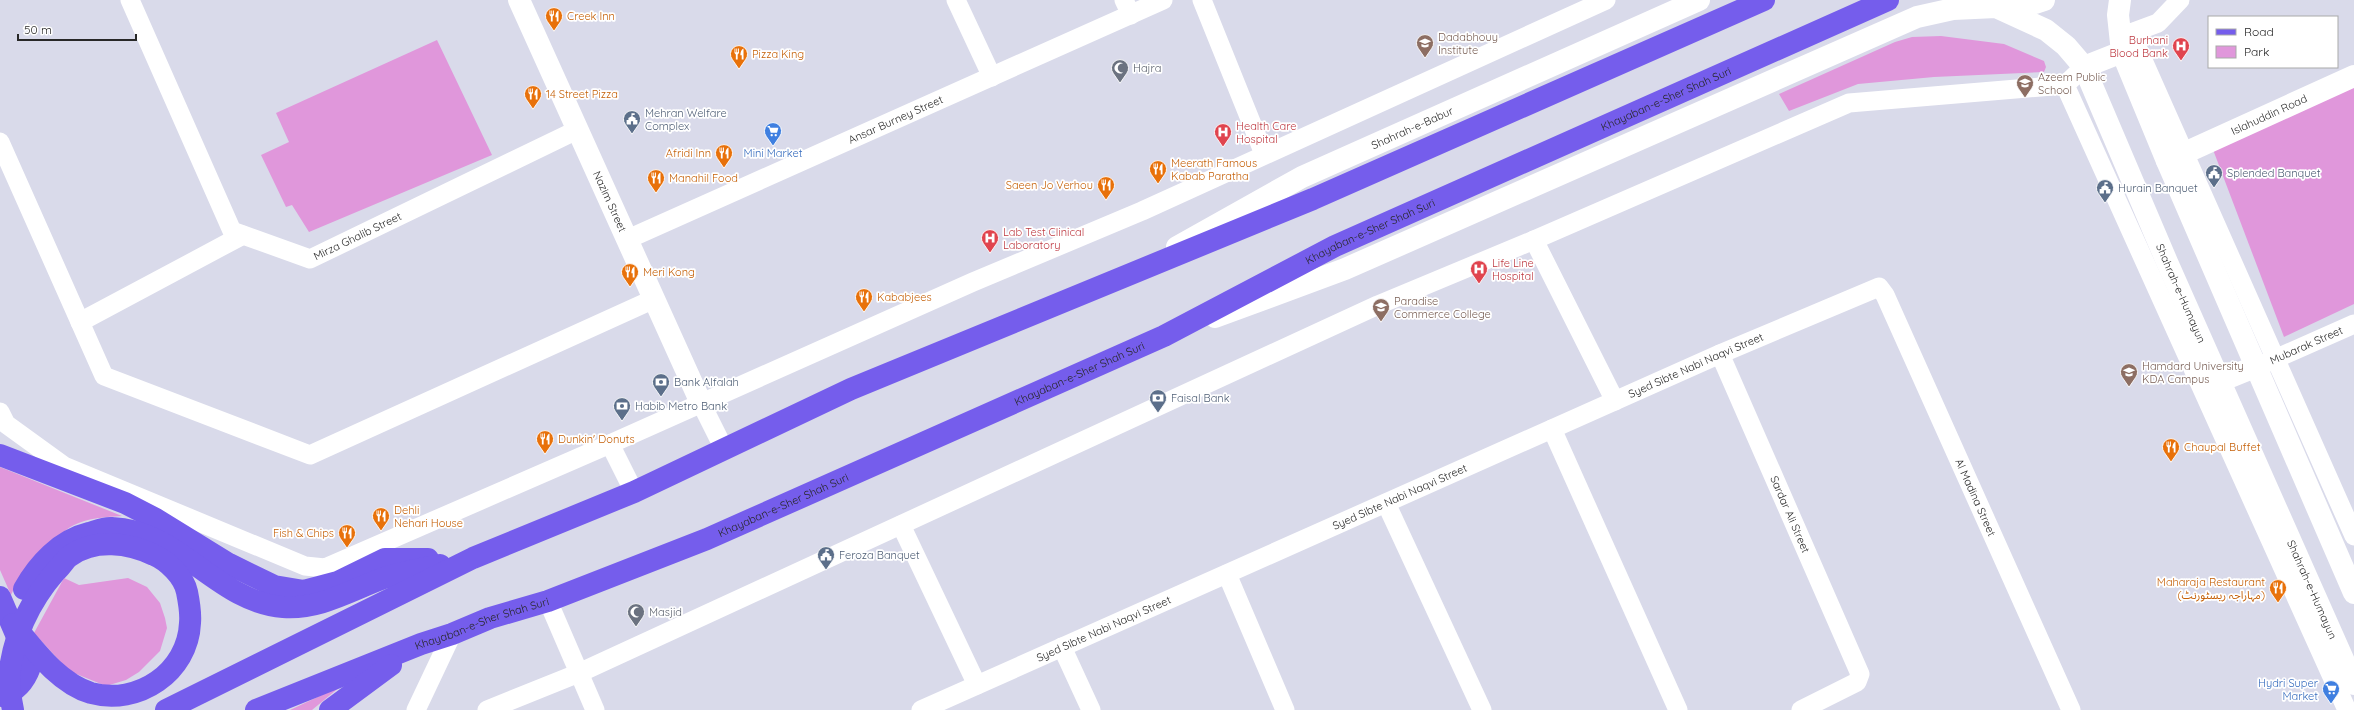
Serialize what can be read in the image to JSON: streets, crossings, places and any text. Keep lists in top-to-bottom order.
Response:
{
  "streets": {
    "main road": [
      "Khayaban-e-Sher Shah Suri",
      "Islahuddin Road",
      "Shahrah-e-Babur",
      "Nazim Street",
      "Shahrah-e-Humayun"
    ],
    "street": [
      "Ansar Burney Street",
      "Mirza Ghalib Street",
      "Mubarak Street",
      "Syed Sibte Nabi Naqvi Street",
      "Al Madina Street",
      "Sardar Ali Street"
    ]
  },
  "crossings": [
    ["Ansar Burney Street", "Nazim Street"],
    ["Nazim Street", "Mirza Ghalib Street"],
    ["Syed Sibte Nabi Naqvi Street", "Al Madina Street"],
    ["Syed Sibte Nabi Naqvi Street", "Sardar Ali Street"]
  ],
  "places": {
    "restaurant": [
      "Creek Inn",
      "Pizza King",
      "14 Street Pizza",
      "Afridi Inn",
      "Meerath Famous Kabab Paratha",
      "Manahil Food",
      "Saeen Jo Verhou",
      "Meri Kong",
      "Kababjees",
      "Dunkin' Donuts",
      "Chaupal Buffet",
      "Dehli Nehari House",
      "Fish & Chips",
      "Maharaja Restaurant (مہاراجہ ریسٹورنٹ)"
    ],
    "school or university": [
      "Dadabhouy Institute",
      "Azeem Public School",
      "Paradise Commerce College",
      "Hamdard University KDA Campus"
    ],
    "hospital": [
      "Burhani Blood Bank",
      "Health Care Hospital",
      "Lab Test Clinical Laboratory",
      "Life Line Hospital"
    ],
    "mosque": ["Hajra", "Masjid"],
    "public building": [
      "Mehran Welfare Complex",
      "Splended Banquet",
      "Hurain Banquet",
      "Feroza Banquet"
    ],
    "supermarket": ["Mini Market", "Hydri Super Market"],
    "bank": ["Bank Alfalah", "Faisal Bank", "Habib Metro Bank"]
  },
  "legend": ["Road", "Park"],
  "scale_bar": "50 m"
}
